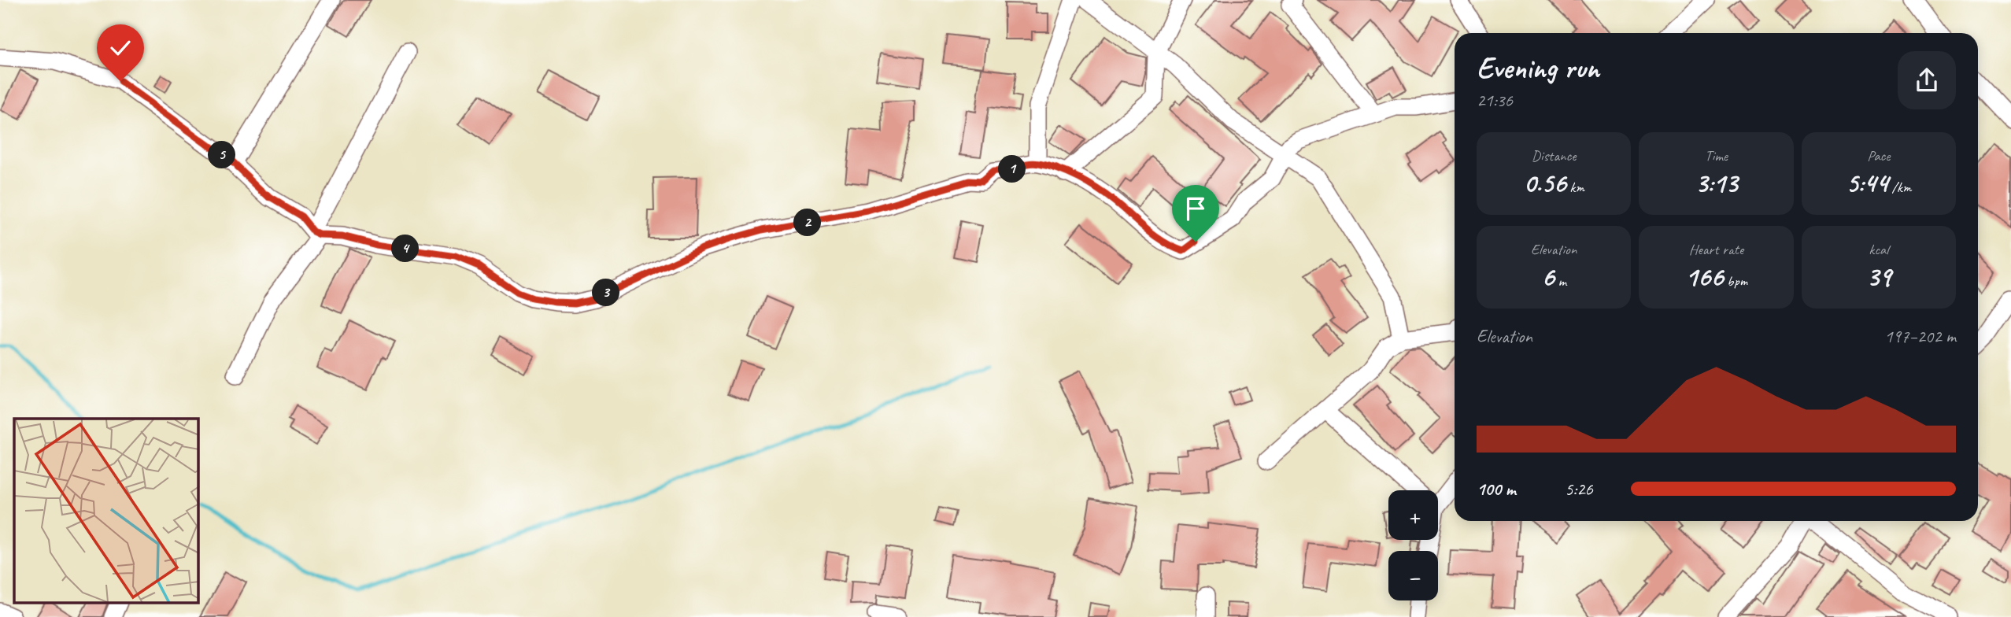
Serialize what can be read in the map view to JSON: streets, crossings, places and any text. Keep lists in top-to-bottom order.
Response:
{
  "page": {
    "heading": ["Evening run", "21:36"],
    "stats": [
      ["Distance", "0.56 km"],
      ["Time", "3:13"],
      ["Pace", "5:44 /km"],
      ["Elevation", "6 m"],
      ["Heart rate", "166 bpm"],
      ["kcal", "39"]
    ],
    "pins": [
      "5",
      "1",
      "2",
      "4",
      "3"
    ],
    "chart": ["Elevation", "197–202 m"],
    "list": [
      {
        "name": "100 m",
        "note": "5:26"
      }
    ],
    "map_buttons": ["+", "−"]
  }
}
